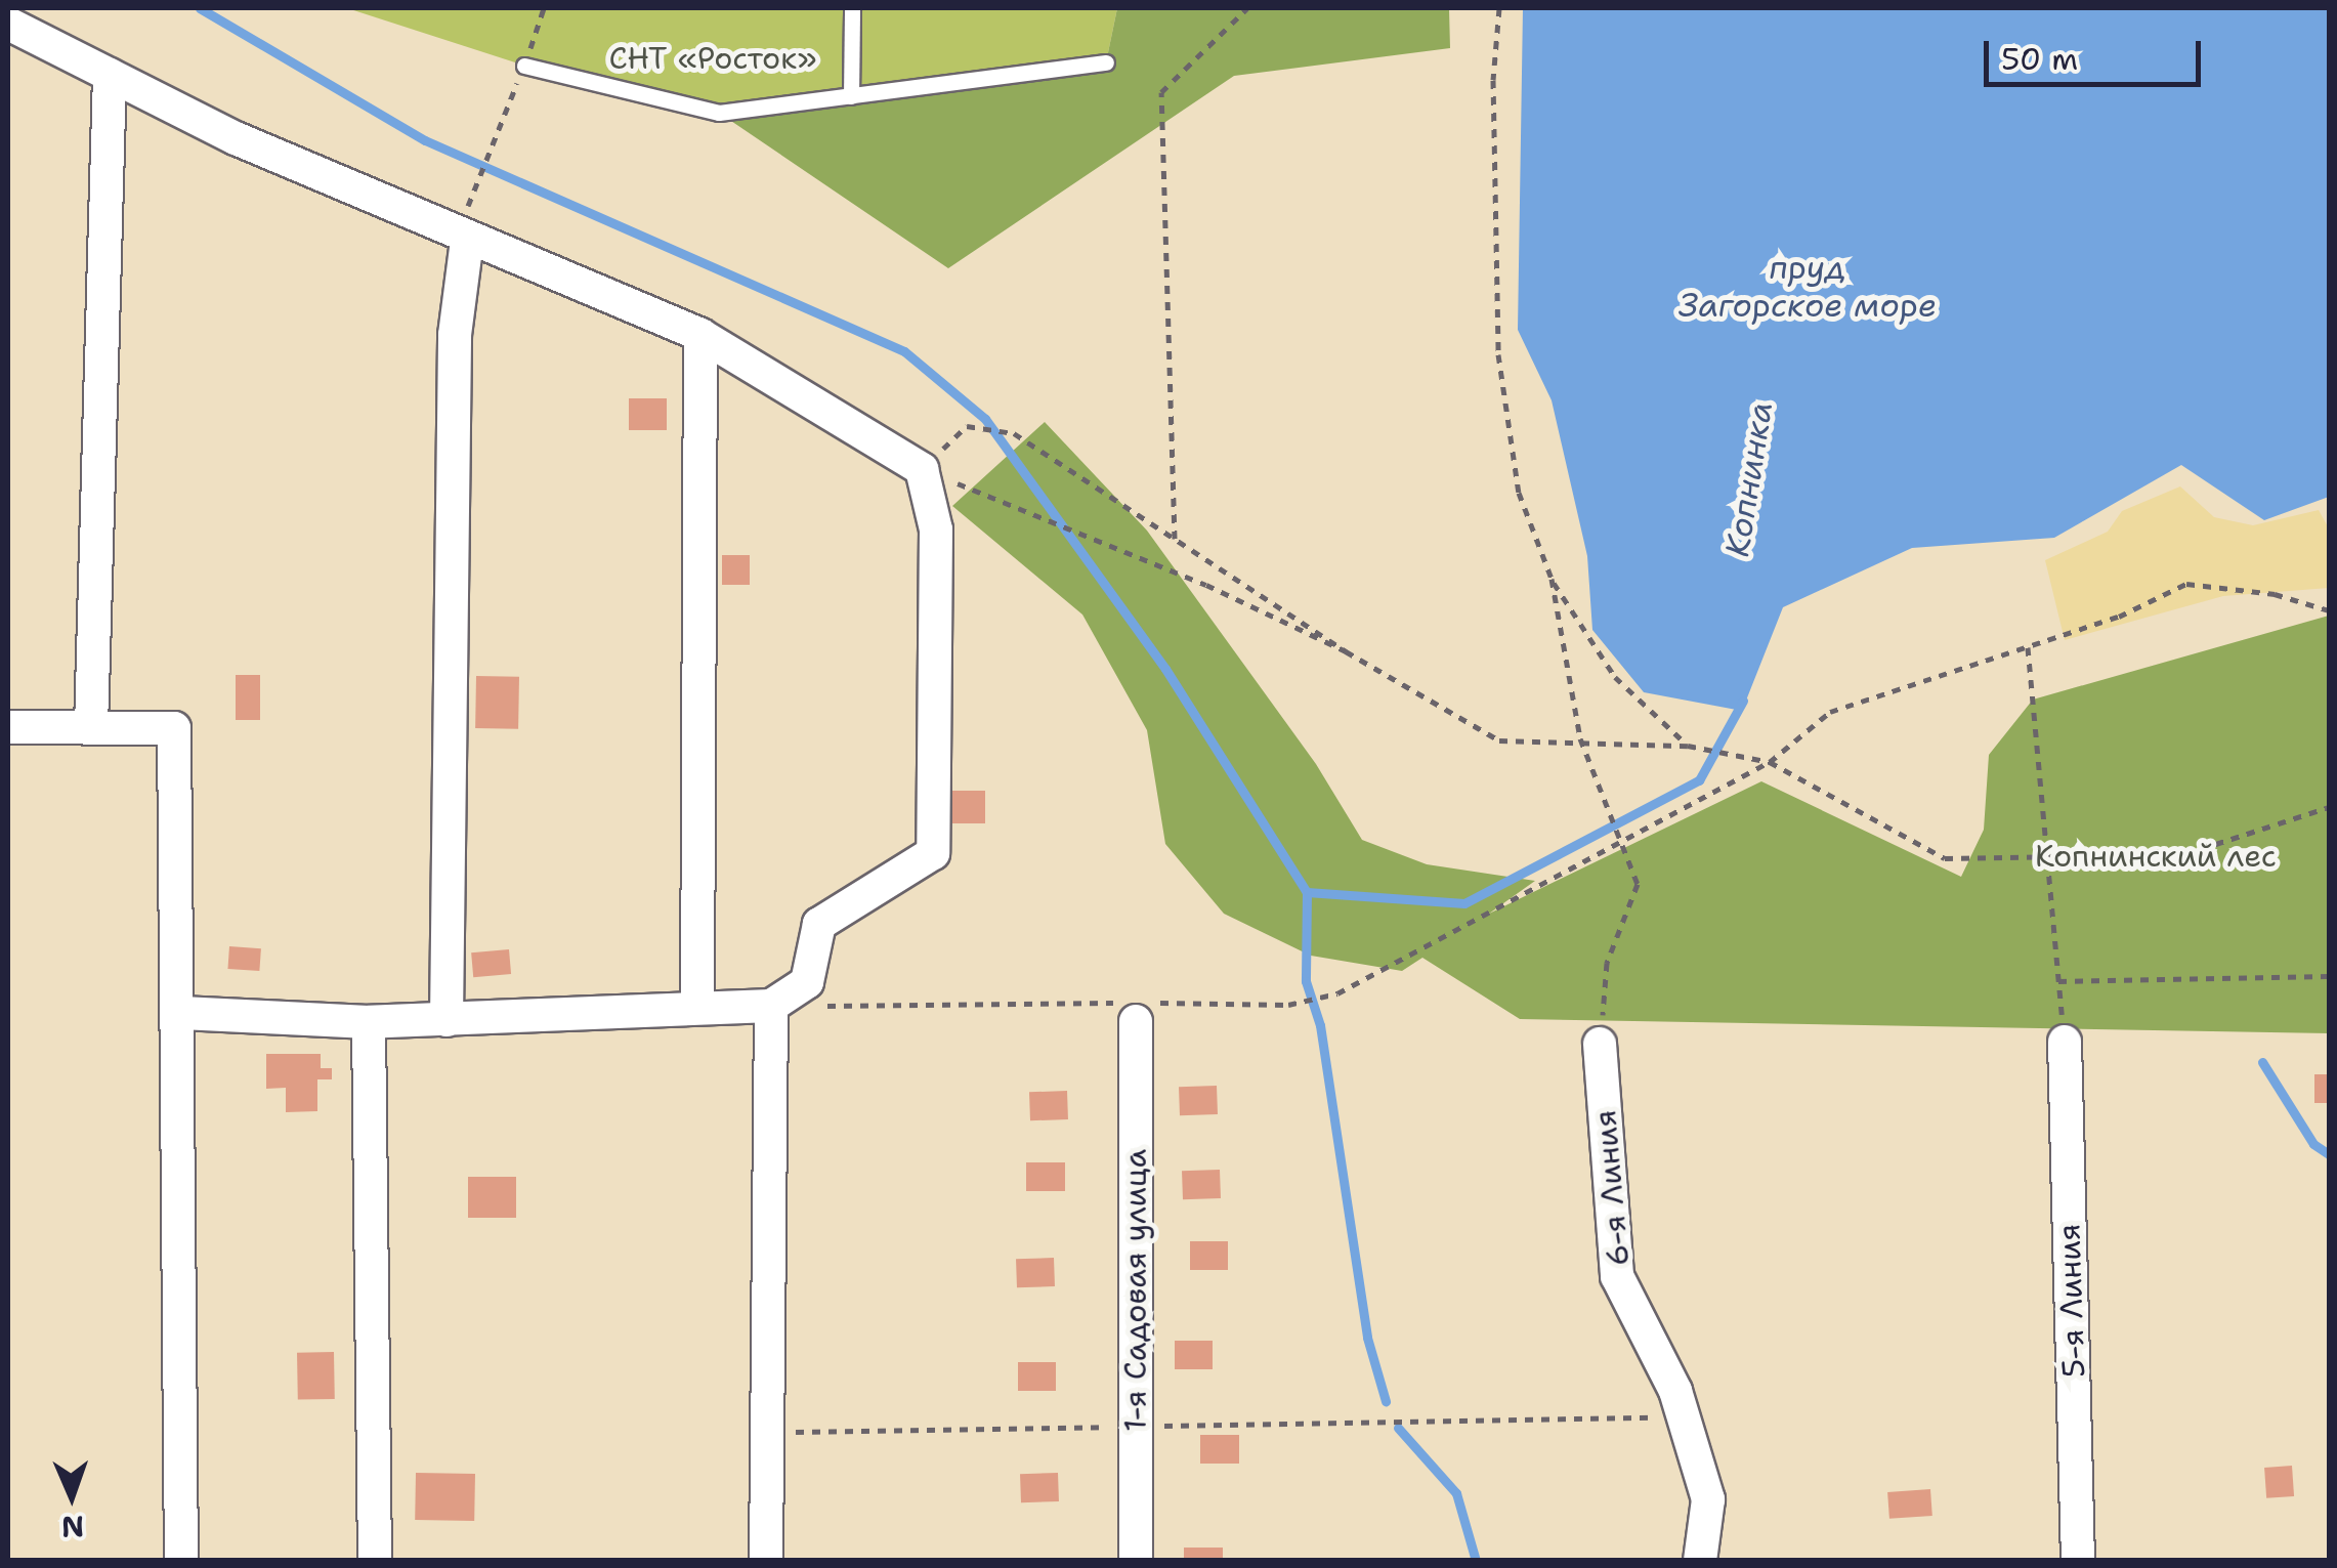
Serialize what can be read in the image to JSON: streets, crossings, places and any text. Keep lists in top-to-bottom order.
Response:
{
  "streets": {
    "street": ["6-я Линия", "1-я Садовая улица", "5-я Линия"]
  },
  "water": ["пруд Загорское море", "Копнинка"],
  "parks": ["СНТ «Росток»", "Копнинский лес"],
  "scale_bar": "50 m",
  "north": "bottom"
}
